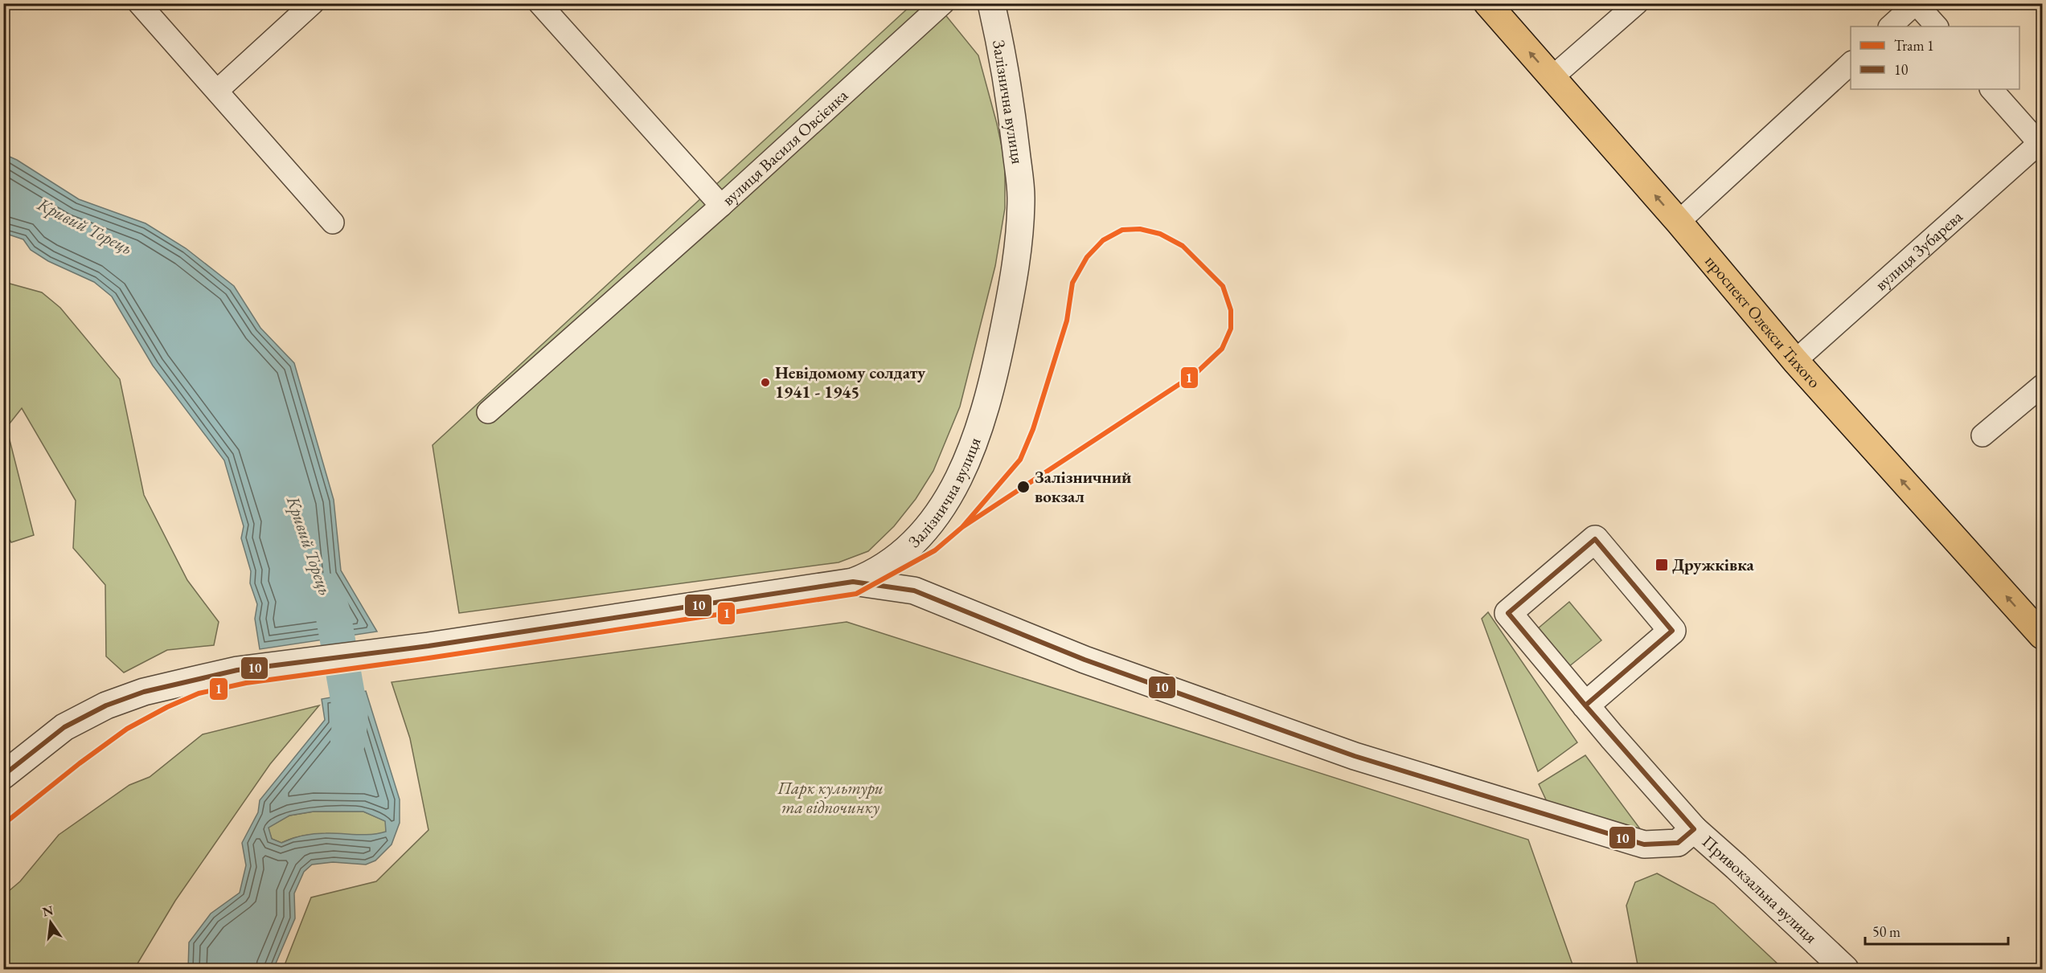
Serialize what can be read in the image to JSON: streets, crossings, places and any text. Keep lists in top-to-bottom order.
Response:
{
  "streets": {
    "main road": ["проспект Олекси Тихого"],
    "street": [
      "Залізнична вулиця",
      "вулиця Василя Овсієнка",
      "вулиця Зубарева",
      "Привокзальна вулиця"
    ]
  },
  "crossings": [
    ["Залізнична вулиця", "Привокзальна вулиця"],
    ["вулиця Зубарева", "проспект Олекси Тихого"]
  ],
  "one_way": ["проспект Олекси Тихого"],
  "water": ["Кривий Торець"],
  "parks": ["Парк культури та відпочинку"],
  "places": {
    "other": ["Невідомому солдату 1941 - 1945", "Залізничний вокзал"],
    "transit": ["Дружківка"]
  },
  "lines": ["tram line 1", "transit line 10"],
  "legend": ["Tram 1", "10"],
  "scale_bar": "50 m",
  "north": "top"
}
